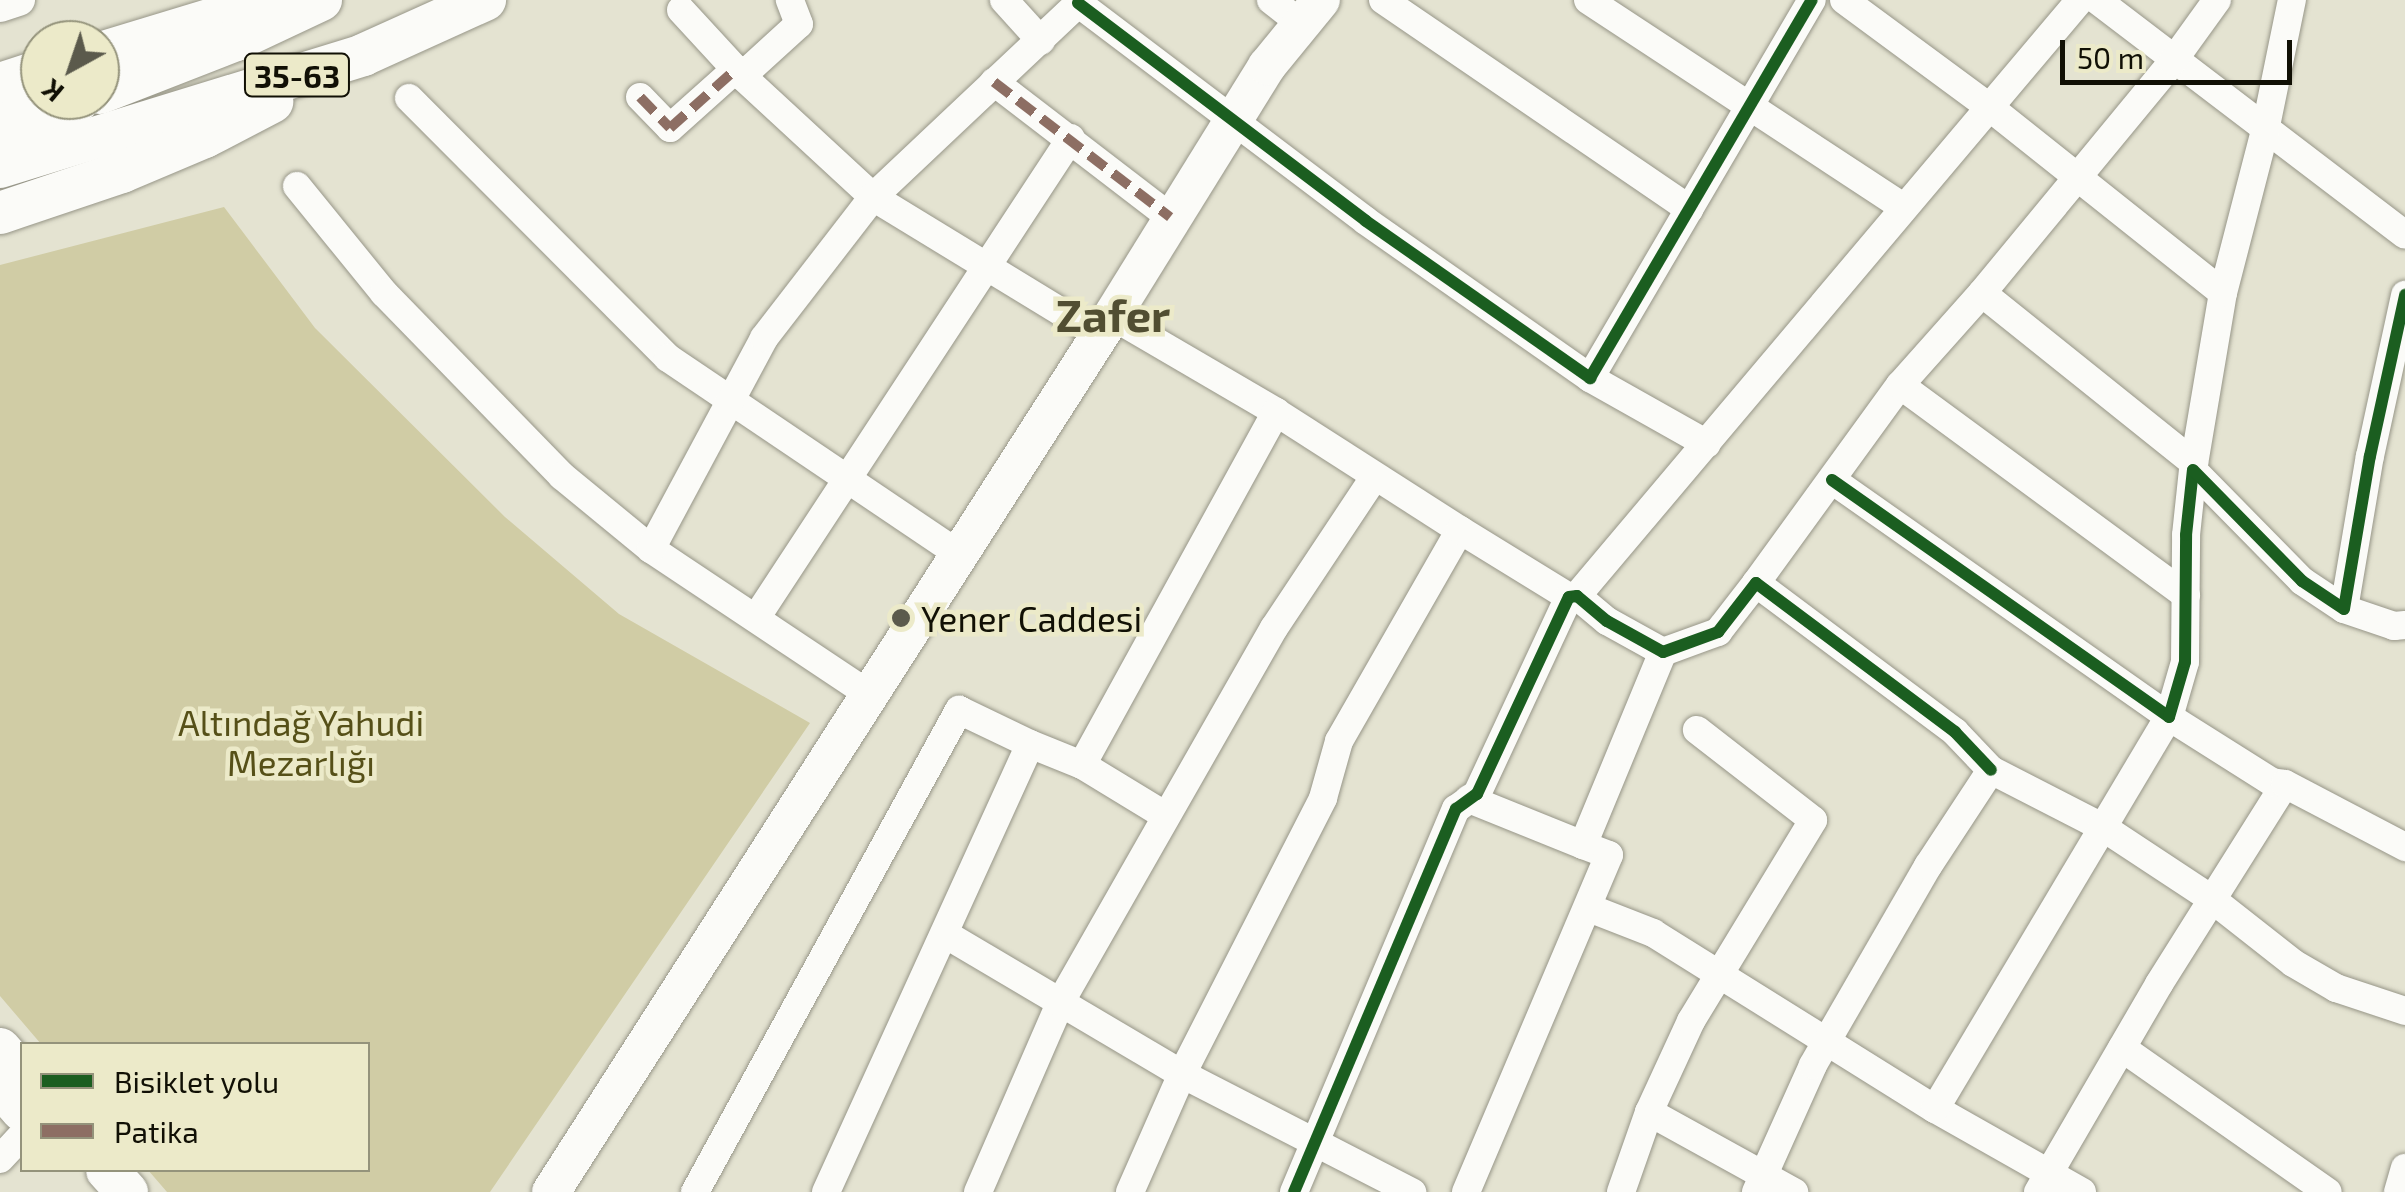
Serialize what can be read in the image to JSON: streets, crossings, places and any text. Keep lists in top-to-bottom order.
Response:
{
  "streets": {
    "main road": ["35-63"]
  },
  "districts": ["Zafer"],
  "parks": ["Altındağ Yahudi Mezarlığı"],
  "places": ["Yener Caddesi"],
  "legend": ["Bisiklet yolu", "Patika"],
  "scale_bar": "50 m",
  "north": "bottom left"
}
